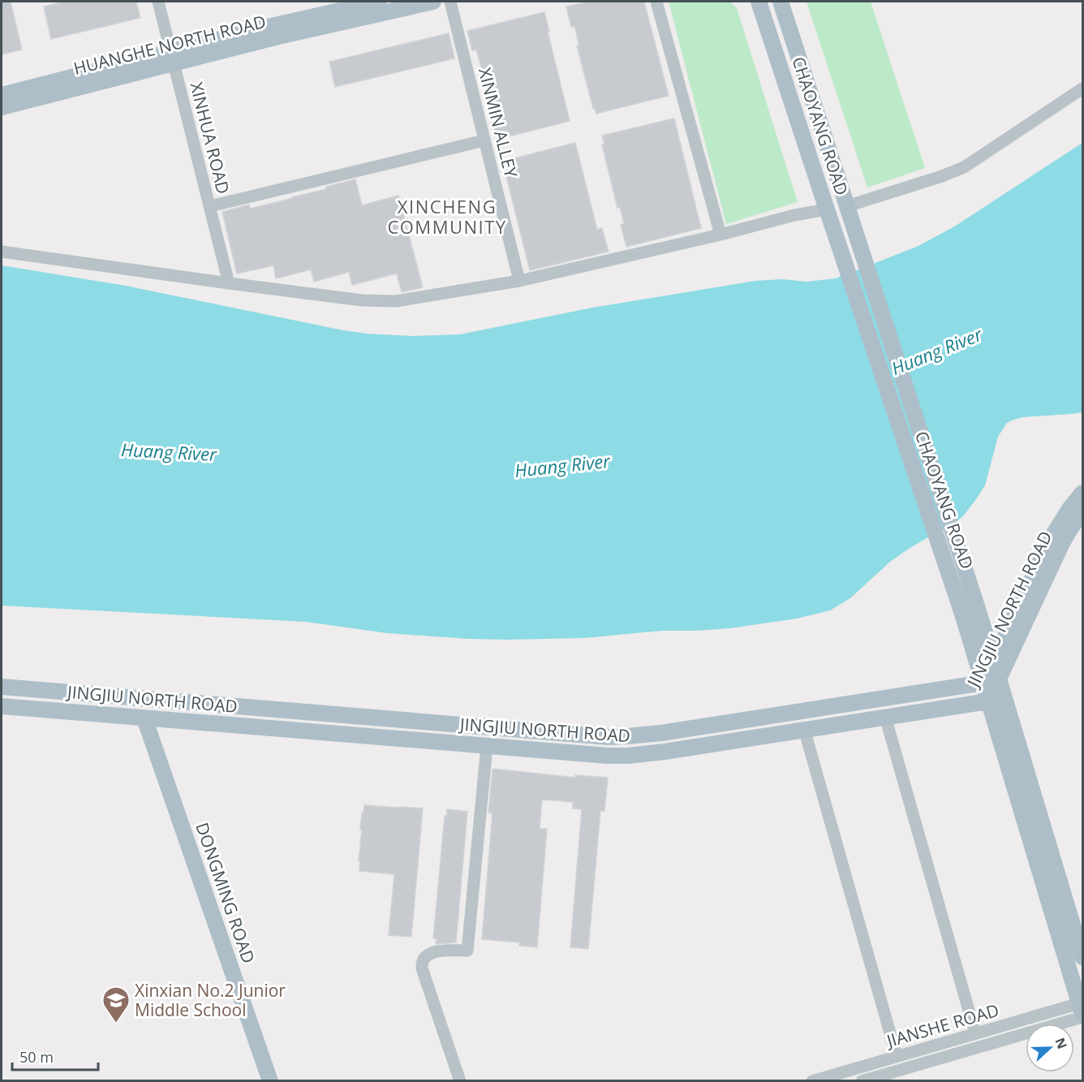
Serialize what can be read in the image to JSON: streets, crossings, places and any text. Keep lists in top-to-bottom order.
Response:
{
  "streets": {
    "main road": [
      "HUANGHE NORTH ROAD",
      "CHAOYANG ROAD",
      "JINGJIU NORTH ROAD",
      "DONGMING ROAD"
    ],
    "street": ["XINMIN ALLEY", "XINHUA ROAD", "JIANSHE ROAD"]
  },
  "crossings": [
    ["HUANGHE NORTH ROAD", "XINHUA ROAD"],
    ["CHAOYANG ROAD", "JINGJIU NORTH ROAD"],
    ["CHAOYANG ROAD", "JIANSHE ROAD"],
    ["JINGJIU NORTH ROAD", "DONGMING ROAD"]
  ],
  "districts": ["XINCHENG COMMUNITY"],
  "water": ["Huang River"],
  "places": {
    "school or university": ["Xinxian No.2 Junior Middle School"]
  },
  "scale_bar": "50 m",
  "north": "right"
}
